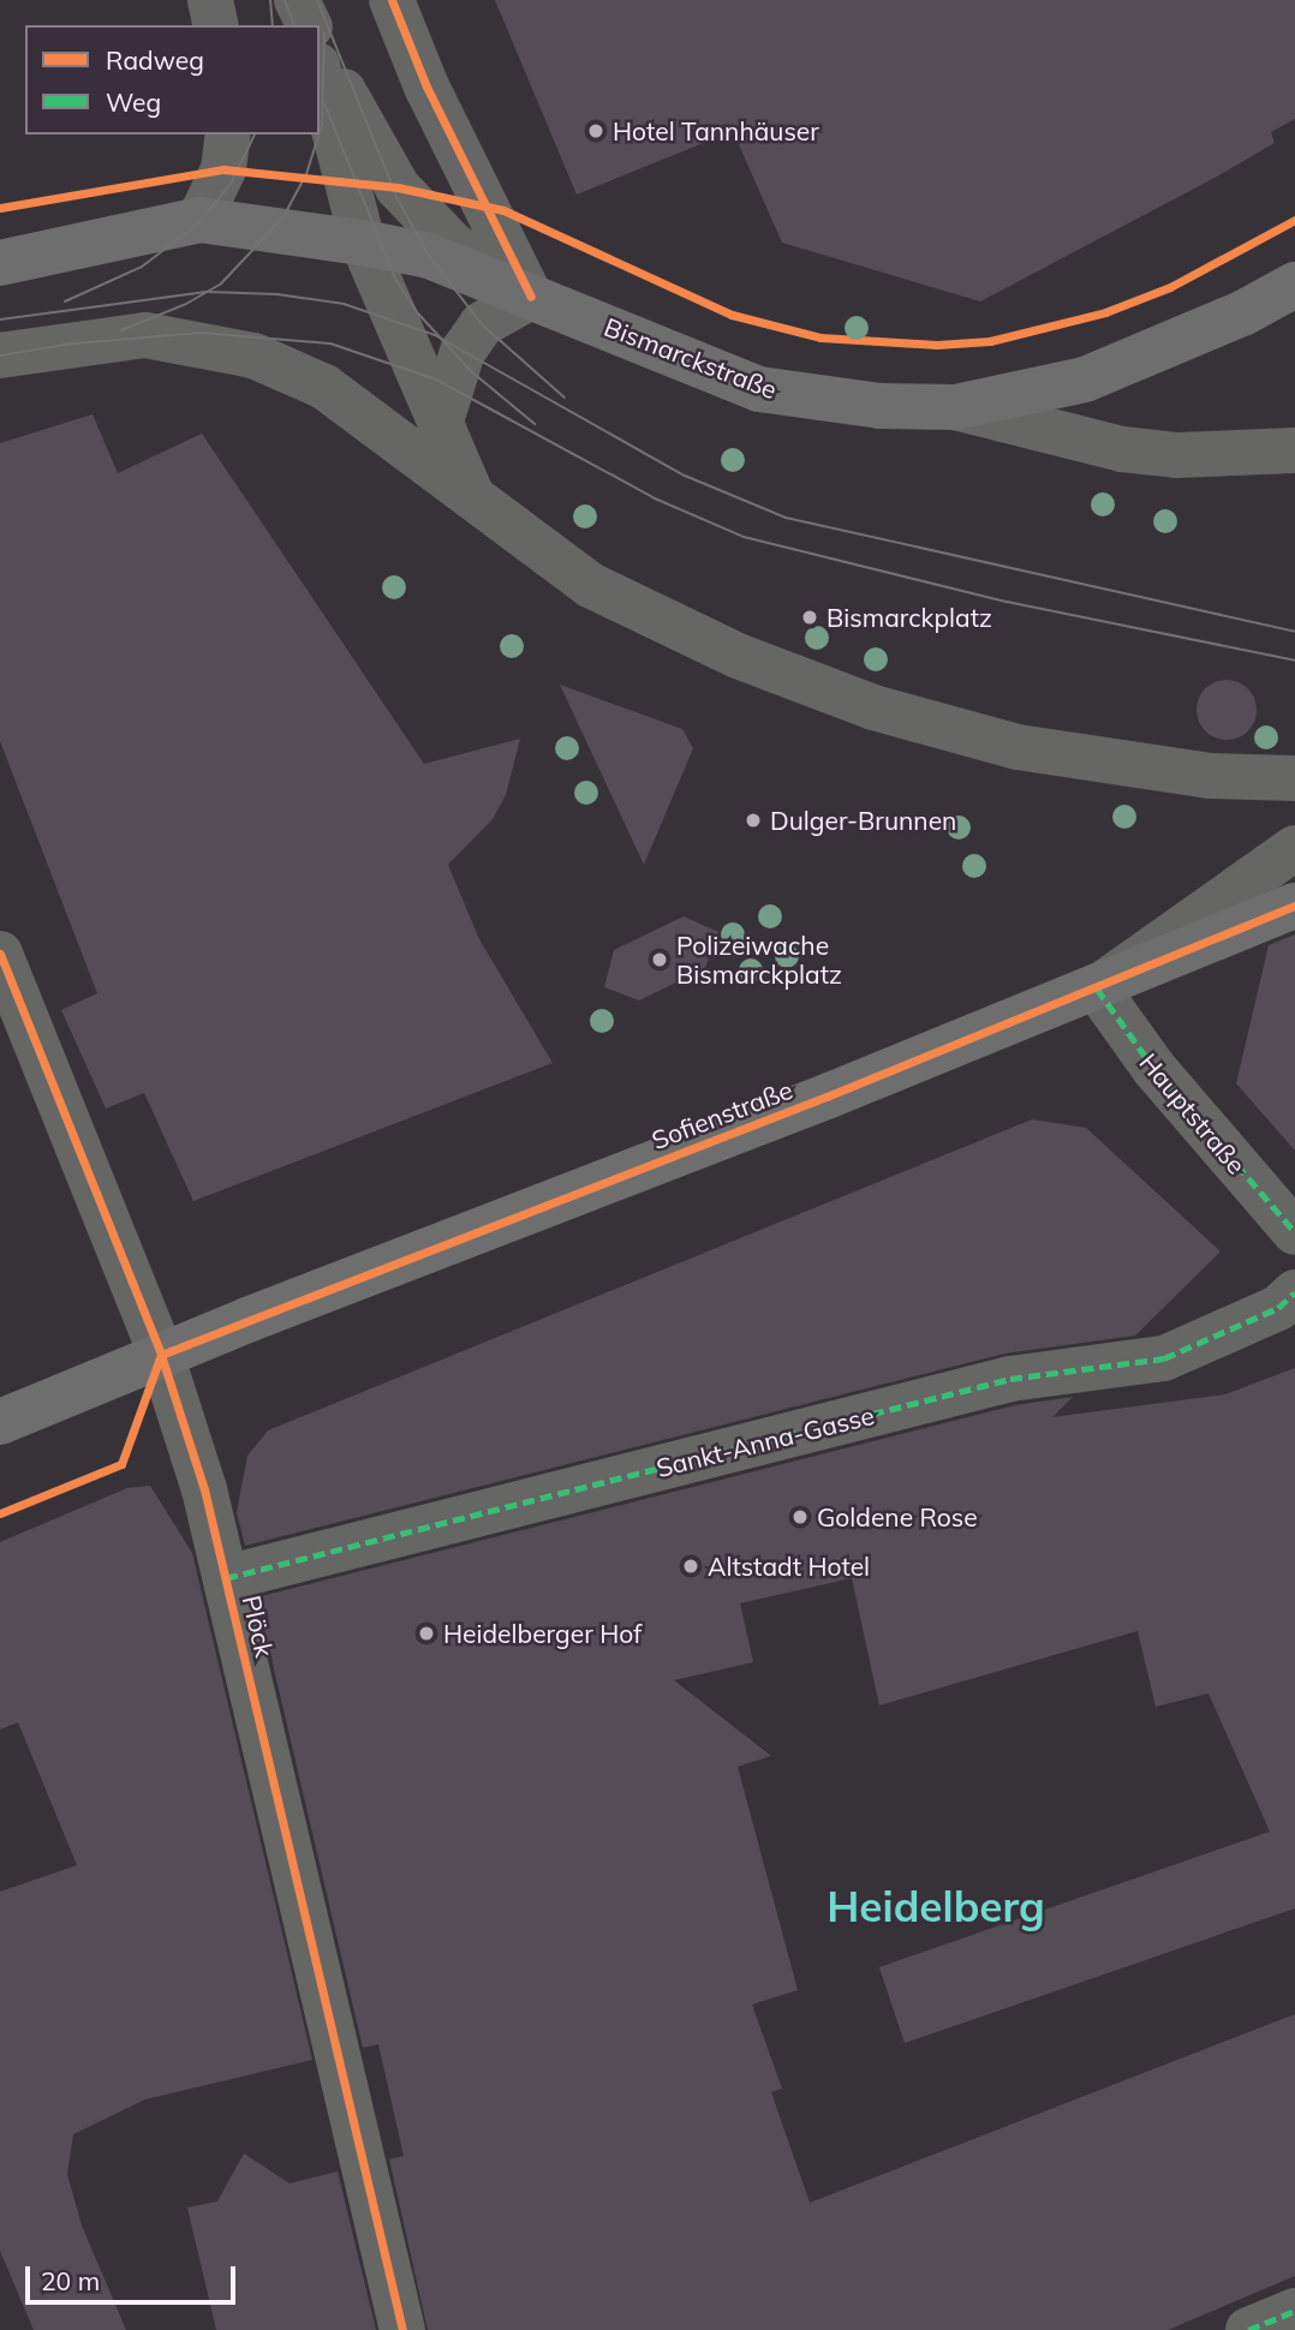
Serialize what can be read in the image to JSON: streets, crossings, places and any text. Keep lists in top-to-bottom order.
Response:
{
  "streets": {
    "main road": ["Bismarckstraße", "Sofienstraße"],
    "street": ["Hauptstraße", "Sankt-Anna-Gasse", "Plöck"]
  },
  "crossings": [
    ["Hauptstraße", "Sofienstraße"],
    ["Sofienstraße", "Plöck"],
    ["Sankt-Anna-Gasse", "Plöck"]
  ],
  "districts": ["Heidelberg"],
  "places": [
    "Hotel Tannhäuser",
    "Bismarckplatz",
    "Dulger-Brunnen",
    "Polizeiwache Bismarckplatz",
    "Goldene Rose",
    "Altstadt Hotel",
    "Heidelberger Hof"
  ],
  "legend": ["Radweg", "Weg"],
  "scale_bar": "20 m"
}
